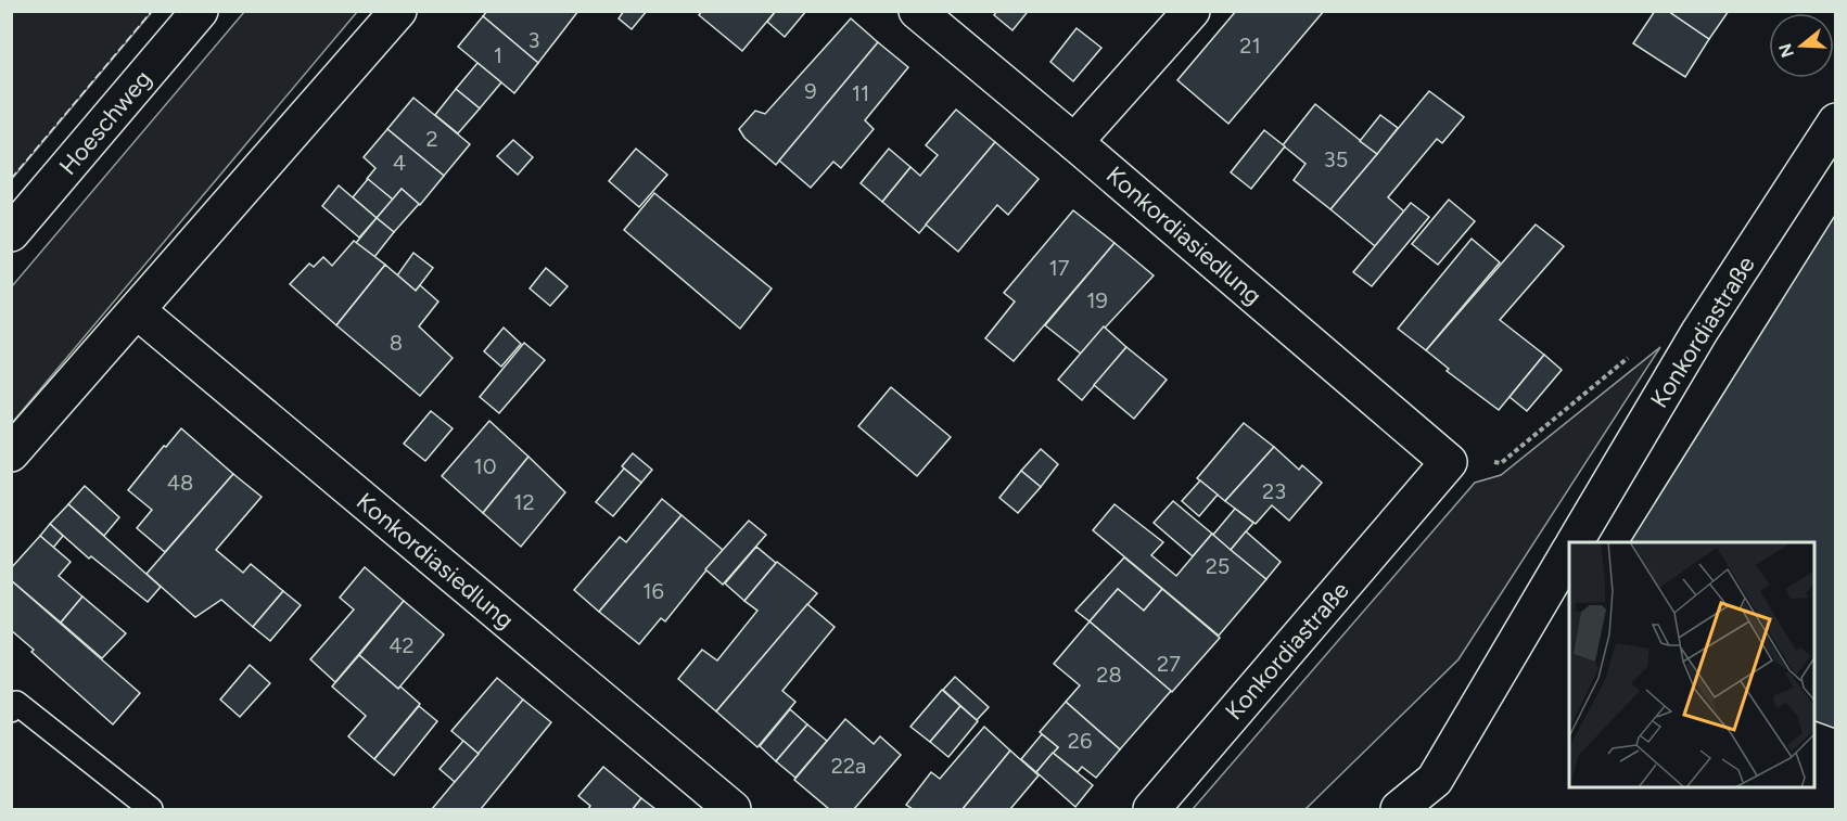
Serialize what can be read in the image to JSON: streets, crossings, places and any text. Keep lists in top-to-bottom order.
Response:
{
  "streets": {
    "street": ["Hoeschweg", "Konkordiasiedlung", "Konkordiastraße"]
  },
  "crossings": [
    ["Konkordiasiedlung", "Konkordiastraße"]
  ],
  "house_numbers": [
    "3",
    "21",
    "1",
    "9",
    "11",
    "2",
    "35",
    "4",
    "17",
    "19",
    "8",
    "10",
    "48",
    "23",
    "12",
    "25",
    "16",
    "42",
    "27",
    "28",
    "26",
    "22a"
  ],
  "north": "left"
}
